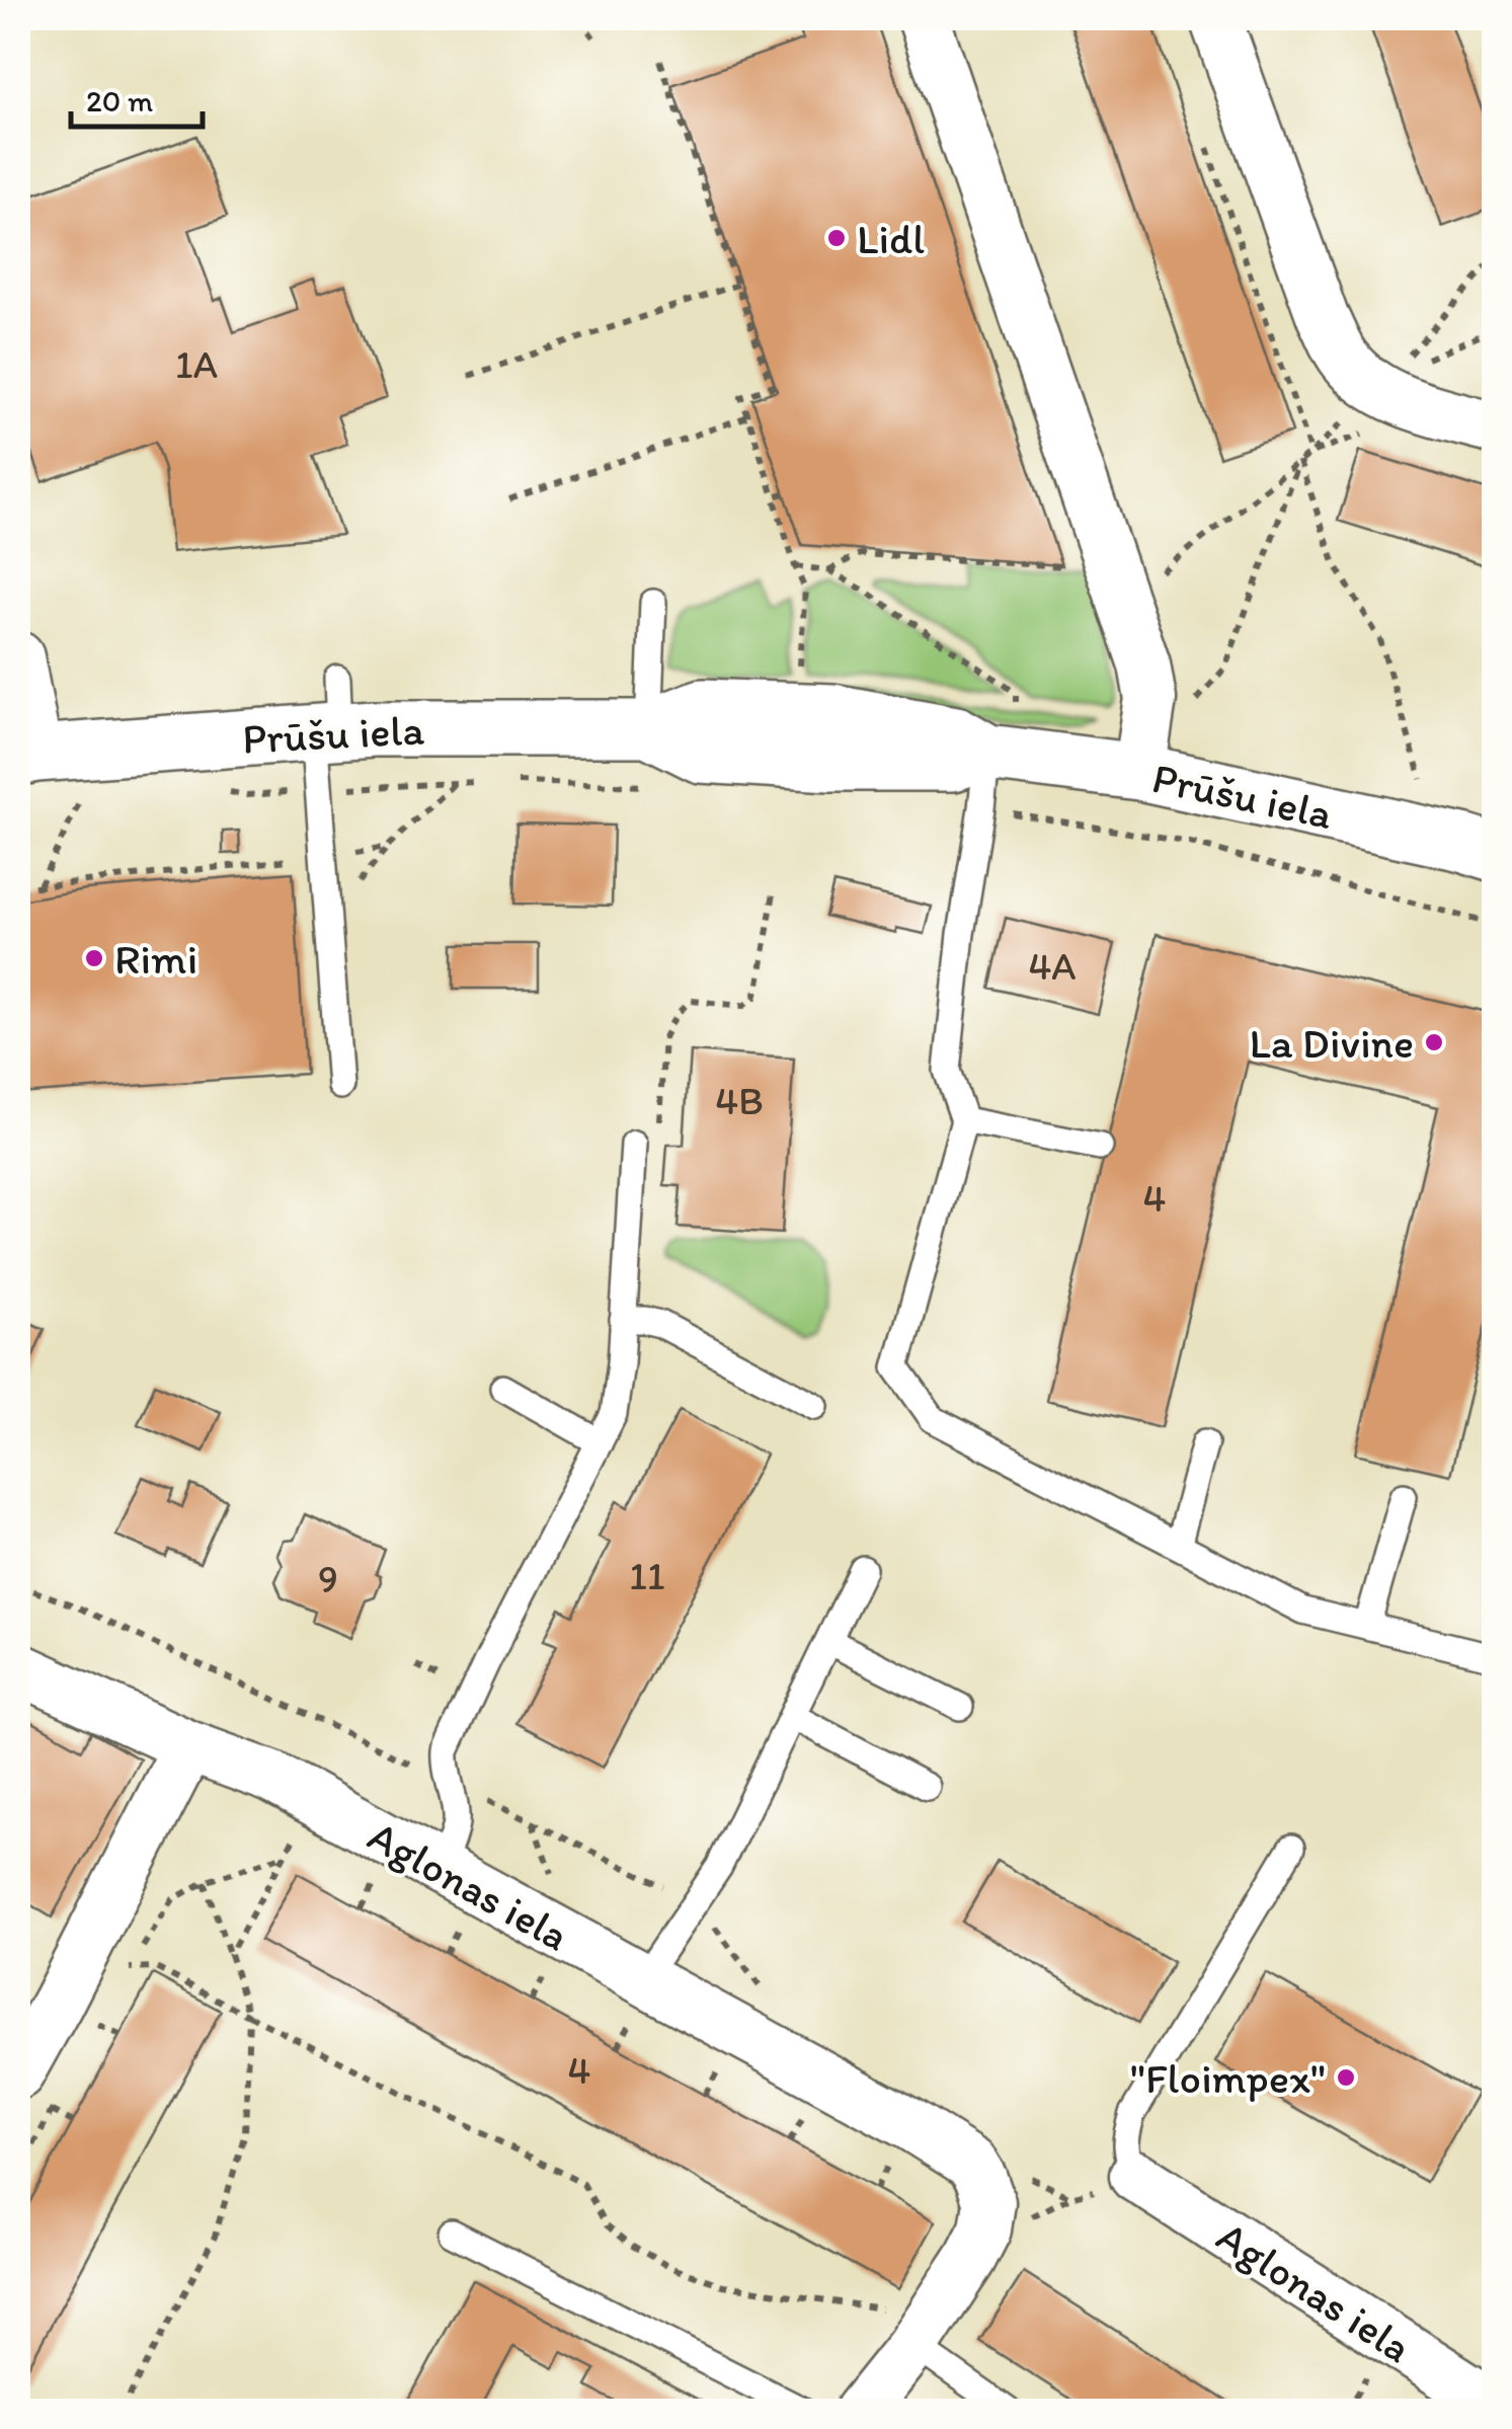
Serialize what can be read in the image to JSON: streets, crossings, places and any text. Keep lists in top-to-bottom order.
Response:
{
  "streets": {
    "street": ["Prūšu iela", "Aglonas iela"]
  },
  "places": [
    "Lidl",
    "Rimi",
    "La Divine",
    "\"Floimpex\""
  ],
  "house_numbers": [
    "1A",
    "4A",
    "4B",
    "4",
    "11",
    "9",
    "4"
  ],
  "scale_bar": "20 m"
}
